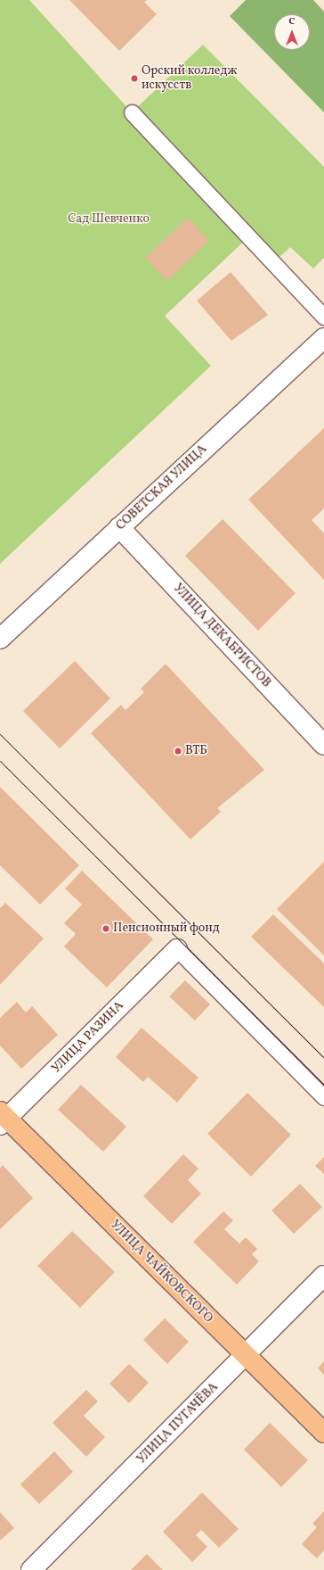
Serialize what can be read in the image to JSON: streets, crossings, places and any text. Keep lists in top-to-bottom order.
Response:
{
  "streets": {
    "main road": ["УЛИЦА ЧАЙКОВСКОГО"],
    "street": [
      "СОВЕТСКАЯ УЛИЦА",
      "УЛИЦА ДЕКАБРИСТОВ",
      "УЛИЦА РАЗИНА",
      "УЛИЦА ПУГАЧЁВА"
    ]
  },
  "crossings": [
    ["СОВЕТСКАЯ УЛИЦА", "УЛИЦА ДЕКАБРИСТОВ"],
    ["УЛИЦА РАЗИНА", "УЛИЦА ЧАЙКОВСКОГО"],
    ["УЛИЦА ЧАЙКОВСКОГО", "УЛИЦА ПУГАЧЁВА"]
  ],
  "parks": ["Сад Шевченко"],
  "places": ["Орский колледж искусств", "ВТБ", "Пенсионный фонд"],
  "north": "top"
}
